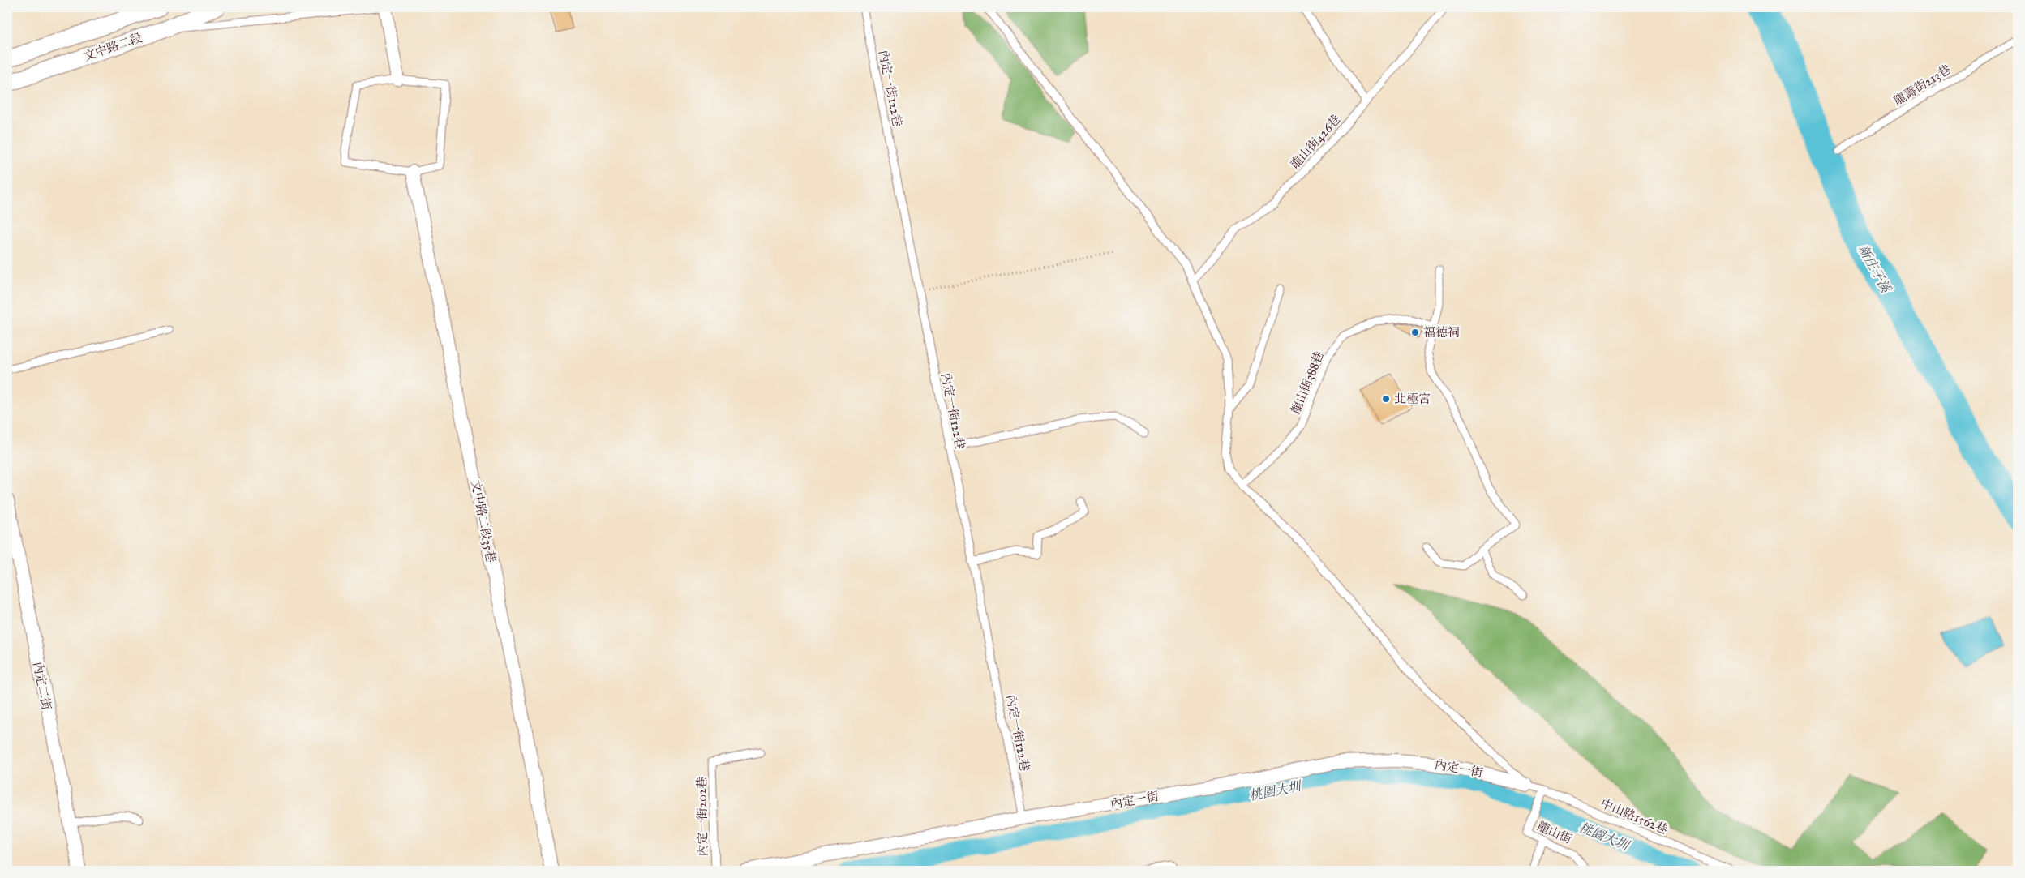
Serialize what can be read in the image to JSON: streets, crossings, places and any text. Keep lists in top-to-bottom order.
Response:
{
  "streets": {
    "street": [
      "文中路二段",
      "文中路二段35巷",
      "內定二街",
      "內定一街"
    ],
    "lane": [
      "龍壽街213巷",
      "內定一街122巷",
      "龍山街426巷",
      "龍山街388巷",
      "內定一街202巷",
      "中山路1562巷",
      "龍山街"
    ]
  },
  "crossings": [
    ["內定一街122巷", "內定一街"],
    ["內定一街", "中山路1562巷"],
    ["中山路1562巷", "龍山街"]
  ],
  "water": ["新庄子溪", "桃園大圳"],
  "places": ["福德祠", "北極宮"]
}
